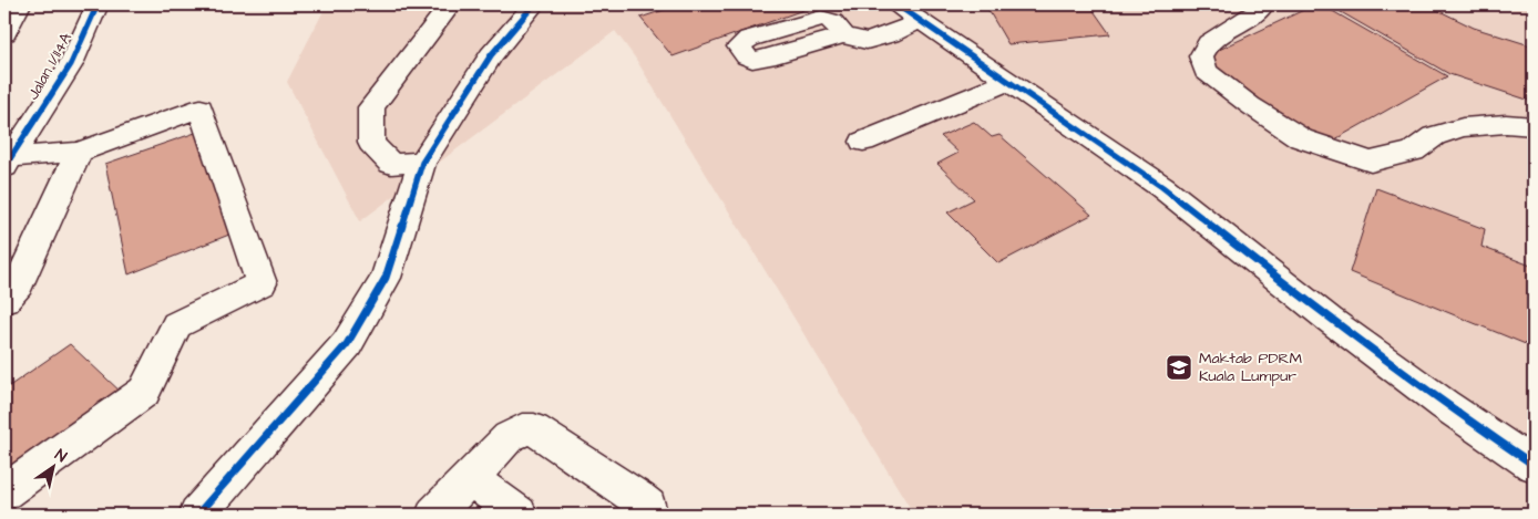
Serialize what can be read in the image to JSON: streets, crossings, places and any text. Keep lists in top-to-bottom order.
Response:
{
  "streets": {
    "street": ["Jalan 1/114A"]
  },
  "places": {
    "school or university": ["Maktab PDRM Kuala Lumpur"]
  },
  "north": "top right"
}
